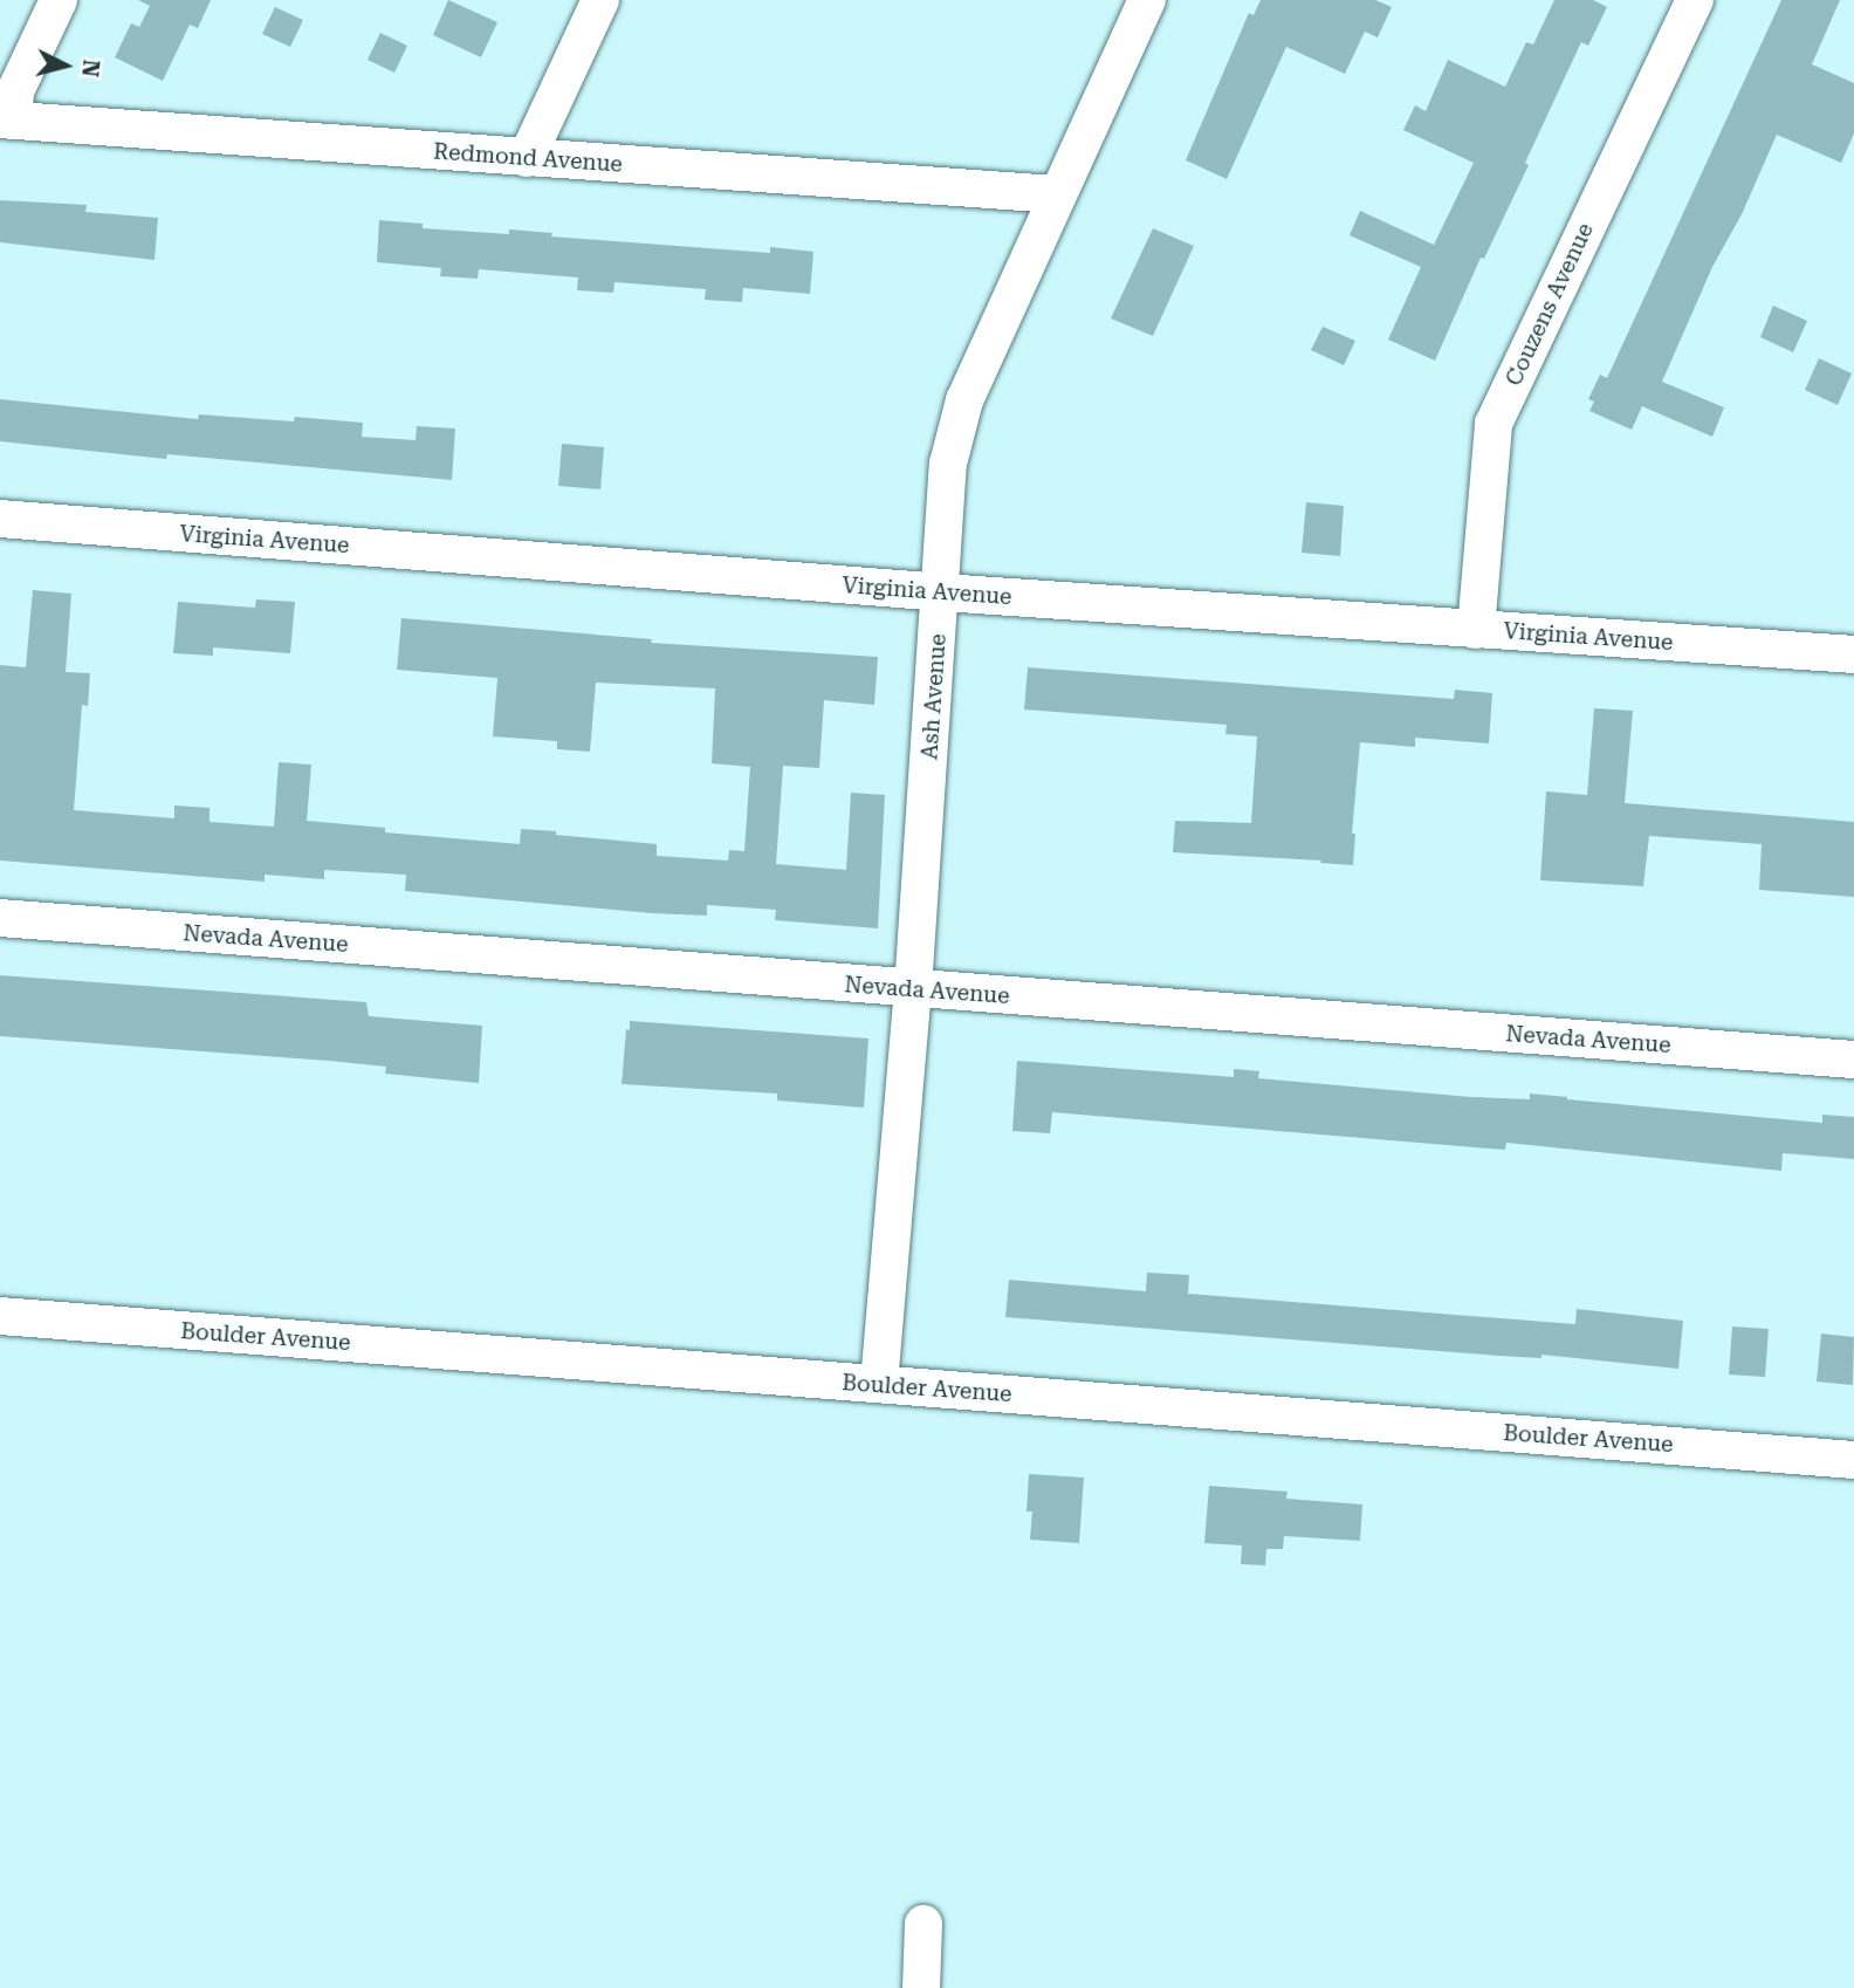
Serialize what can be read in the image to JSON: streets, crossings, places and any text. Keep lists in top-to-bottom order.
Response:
{
  "streets": {
    "street": [
      "Redmond Avenue",
      "Couzens Avenue",
      "Virginia Avenue",
      "Ash Avenue",
      "Nevada Avenue",
      "Boulder Avenue"
    ]
  },
  "crossings": [
    ["Redmond Avenue", "Ash Avenue"],
    ["Couzens Avenue", "Virginia Avenue"],
    ["Virginia Avenue", "Ash Avenue"],
    ["Ash Avenue", "Nevada Avenue"],
    ["Ash Avenue", "Boulder Avenue"]
  ],
  "north": "right"
}
